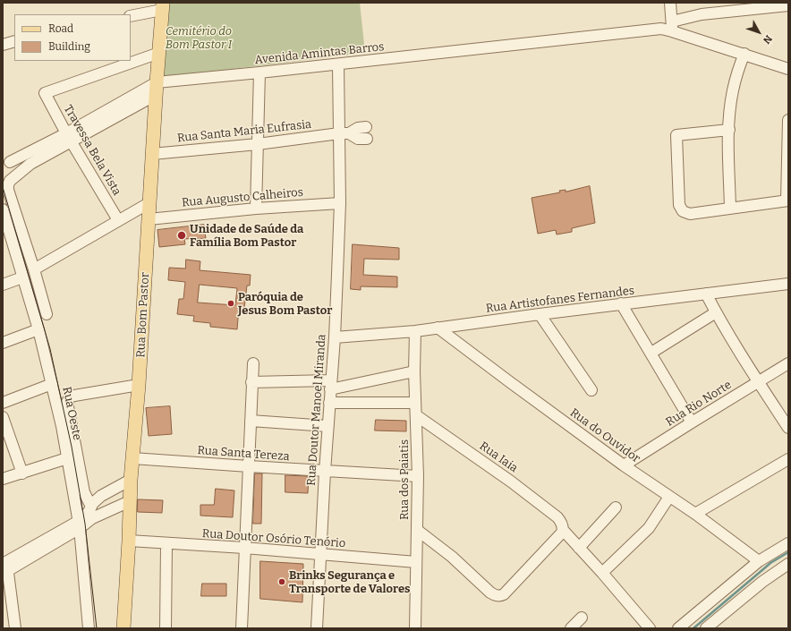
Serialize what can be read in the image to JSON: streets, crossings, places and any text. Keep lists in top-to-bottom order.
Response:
{
  "streets": {
    "main road": ["Rua Bom Pastor"],
    "street": [
      "Avenida Amintas Barros",
      "Rua Santa Maria Eufrasia",
      "Travessa Bela Vista",
      "Rua Augusto Calheiros",
      "Rua Artistofanes Fernandes",
      "Rua Rio Norte",
      "Rua Doutor Manoel Miranda",
      "Rua Oeste",
      "Rua do Ouvidor",
      "Rua Santa Tereza",
      "Rua Iaia",
      "Rua dos Paiatis",
      "Rua Doutor Osório Tenório"
    ]
  },
  "crossings": [
    ["Avenida Amintas Barros", "Travessa Bela Vista"],
    ["Avenida Amintas Barros", "Rua Bom Pastor"],
    ["Avenida Amintas Barros", "Rua Doutor Manoel Miranda"],
    ["Rua Santa Maria Eufrasia", "Rua Bom Pastor"],
    ["Rua Santa Maria Eufrasia", "Rua Doutor Manoel Miranda"],
    ["Travessa Bela Vista", "Rua Bom Pastor"],
    ["Rua Augusto Calheiros", "Rua Bom Pastor"],
    ["Rua Augusto Calheiros", "Rua Doutor Manoel Miranda"],
    ["Rua Artistofanes Fernandes", "Rua Doutor Manoel Miranda"],
    ["Rua Artistofanes Fernandes", "Rua do Ouvidor"],
    ["Rua Artistofanes Fernandes", "Rua dos Paiatis"],
    ["Rua Bom Pastor", "Rua Santa Tereza"],
    ["Rua Bom Pastor", "Rua Doutor Osório Tenório"],
    ["Rua Rio Norte", "Rua do Ouvidor"],
    ["Rua Doutor Manoel Miranda", "Rua Santa Tereza"],
    ["Rua Doutor Manoel Miranda", "Rua Doutor Osório Tenório"],
    ["Rua Santa Tereza", "Rua dos Paiatis"],
    ["Rua Iaia", "Rua dos Paiatis"],
    ["Rua dos Paiatis", "Rua Doutor Osório Tenório"]
  ],
  "parks": ["Cemitério do Bom Pastor I"],
  "places": ["Unidade de Saúde da Família Bom Pastor", "Paróquia de Jesus Bom Pastor", "Brinks Segurança e Transporte de Valores"],
  "legend": ["Road", "Building"],
  "north": "bottom right"
}
